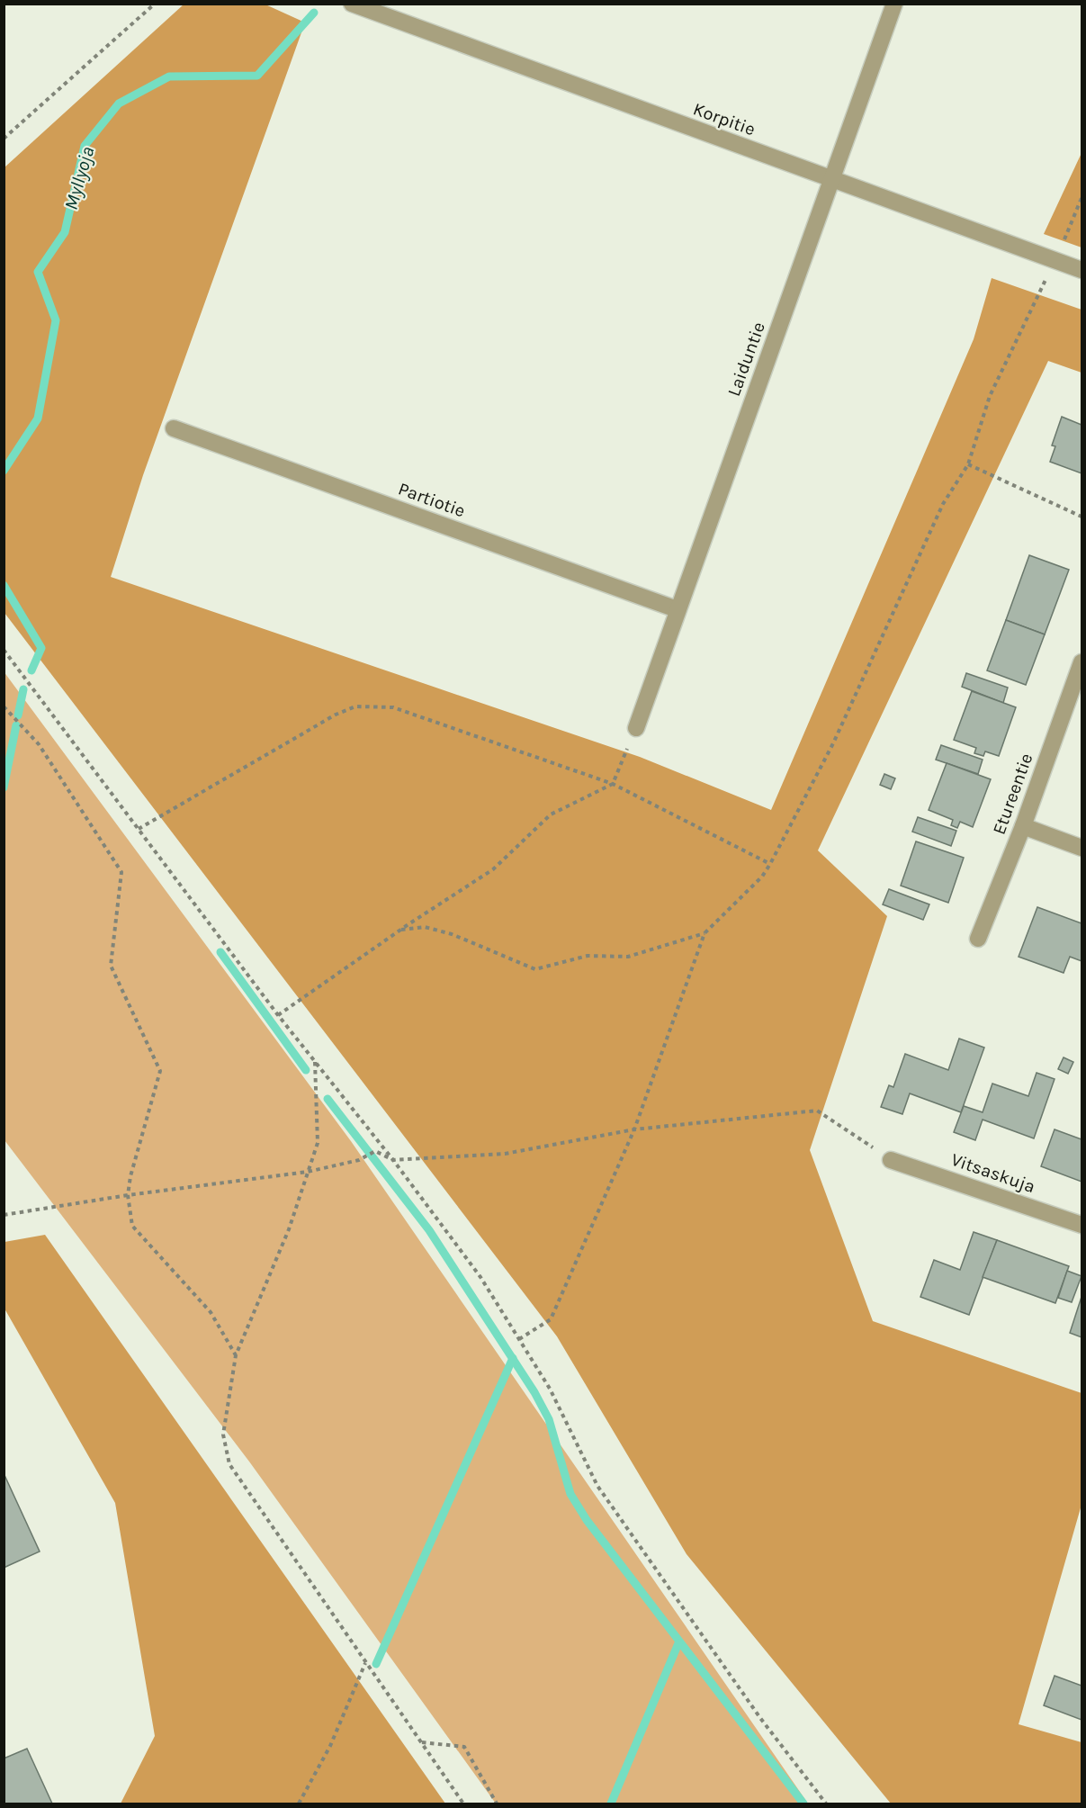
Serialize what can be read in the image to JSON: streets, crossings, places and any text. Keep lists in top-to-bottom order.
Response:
{
  "streets": {
    "street": [
      "Korpitie",
      "Laiduntie",
      "Partiotie",
      "Etureentie",
      "Vitsaskuja"
    ]
  },
  "crossings": [
    ["Korpitie", "Laiduntie"],
    ["Laiduntie", "Partiotie"]
  ],
  "water": ["Myllyoja"]
}
